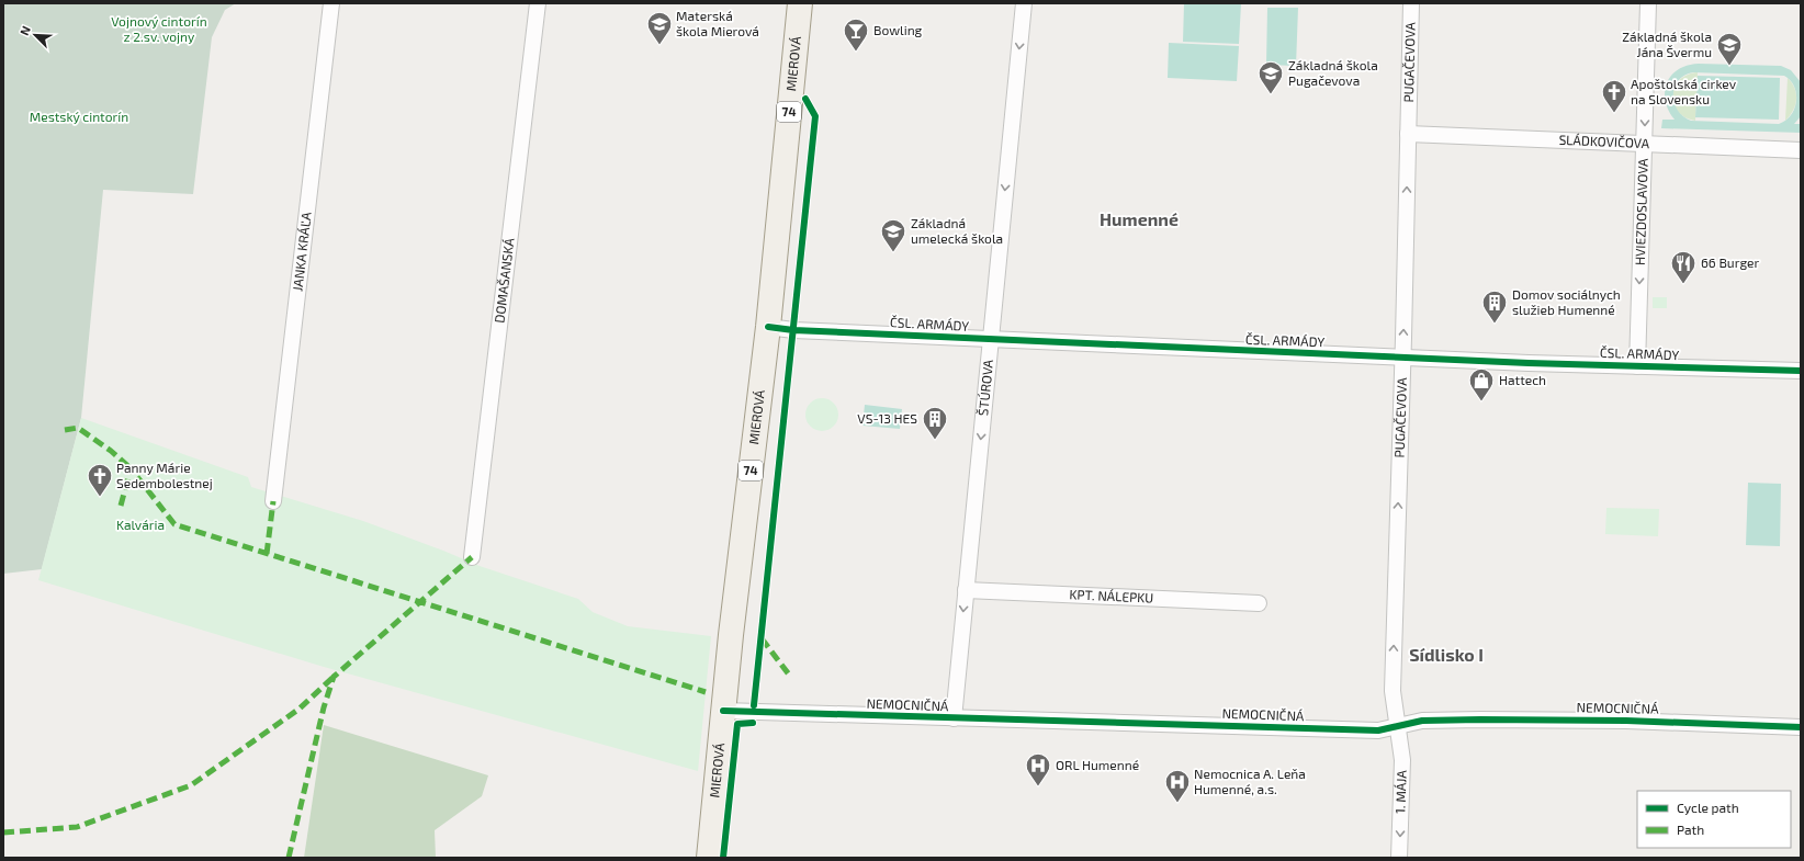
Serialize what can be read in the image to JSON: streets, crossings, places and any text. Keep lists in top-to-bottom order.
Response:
{
  "streets": {
    "main road": ["MIEROVÁ", "74"],
    "street": [
      "PUGAČEVOVA",
      "SLÁDKOVIČOVA",
      "HVIEZDOSLAVOVA",
      "JANKA KRÁĽA",
      "DOMAŠANSKÁ",
      "ČSL. ARMÁDY",
      "ŠTÚROVA",
      "KPT. NÁLEPKU",
      "NEMOCNIČNÁ",
      "1. MÁJA"
    ]
  },
  "crossings": [
    ["PUGAČEVOVA", "SLÁDKOVIČOVA"],
    ["PUGAČEVOVA", "ČSL. ARMÁDY"],
    ["PUGAČEVOVA", "NEMOCNIČNÁ"],
    ["PUGAČEVOVA", "1. MÁJA"],
    ["MIEROVÁ", "ČSL. ARMÁDY"],
    ["MIEROVÁ", "NEMOCNIČNÁ"],
    ["SLÁDKOVIČOVA", "HVIEZDOSLAVOVA"],
    ["HVIEZDOSLAVOVA", "ČSL. ARMÁDY"],
    ["ČSL. ARMÁDY", "ŠTÚROVA"],
    ["ŠTÚROVA", "KPT. NÁLEPKU"],
    ["ŠTÚROVA", "NEMOCNIČNÁ"],
    ["NEMOCNIČNÁ", "1. MÁJA"]
  ],
  "one_way": [
    "PUGAČEVOVA",
    "HVIEZDOSLAVOVA",
    "ŠTÚROVA",
    "1. MÁJA"
  ],
  "districts": ["Humenné", "Sídlisko I"],
  "parks": ["Vojnový cintorín z 2.sv. vojny", "Mestský cintorín", "Kalvária"],
  "places": {
    "school or university": [
      "Materská škola Mierová",
      "Základná škola Jána Švermu",
      "Základná škola Pugačevova",
      "Základná umelecká škola"
    ],
    "bar": ["Bowling"],
    "church": ["Apoštolská cirkev na Slovensku", "Panny Márie Sedembolestnej"],
    "restaurant": ["66 Burger"],
    "building": ["Domov sociálnych služieb Humenné", "VS-13 HES"],
    "shop": ["Hattech"],
    "hospital": ["ORL Humenné", "Nemocnica A. Leňa Humenné, a.s."]
  },
  "legend": ["Cycle path", "Path"],
  "north": "top left"
}
